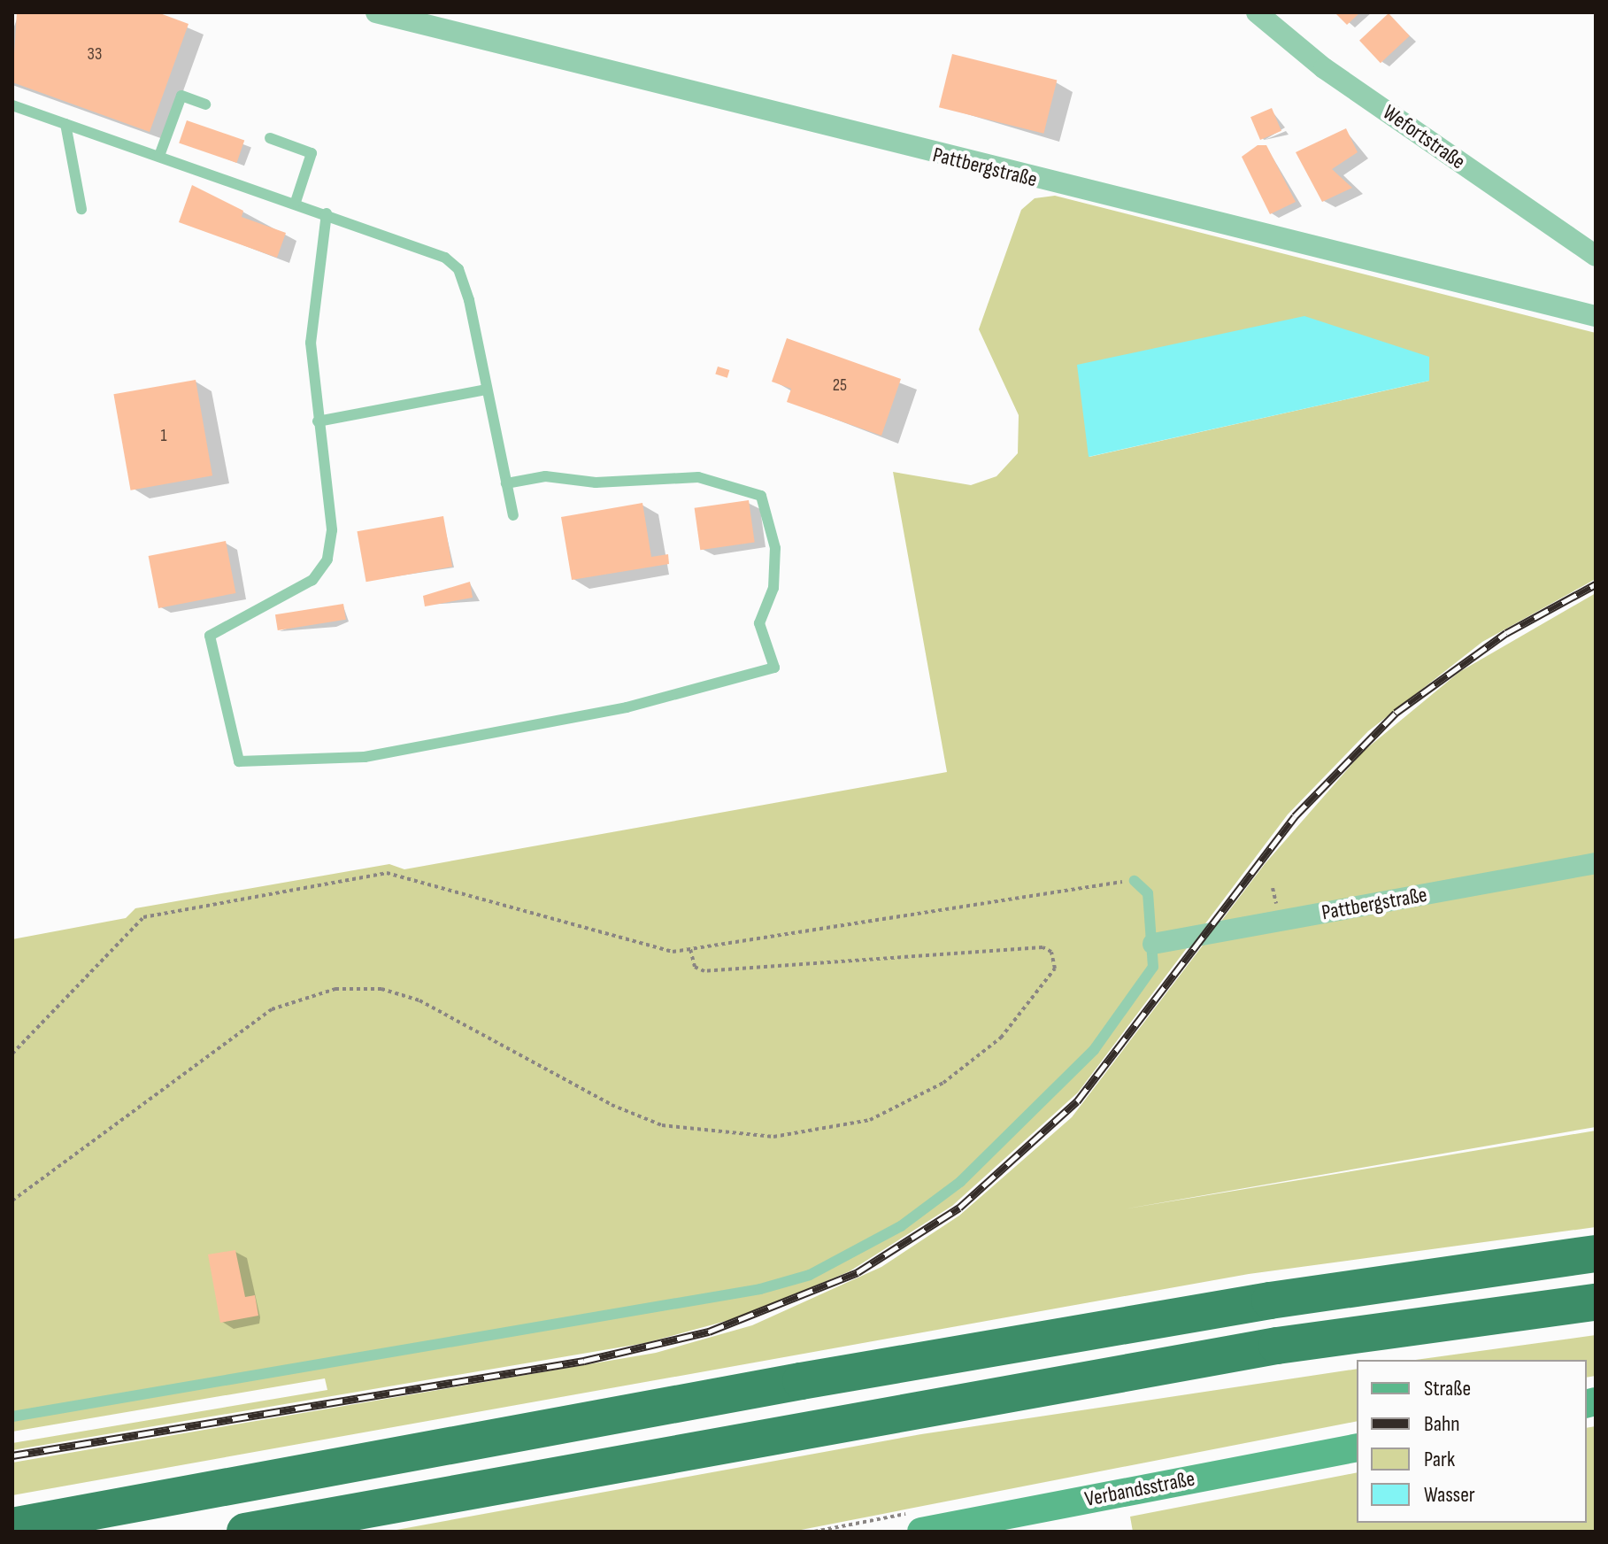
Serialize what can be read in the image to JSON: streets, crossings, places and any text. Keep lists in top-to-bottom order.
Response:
{
  "streets": {
    "main road": ["Verbandsstraße"],
    "street": ["Wefortstraße", "Pattbergstraße"]
  },
  "house_numbers": ["33", "25", "1"],
  "legend": [
    "Straße",
    "Bahn",
    "Park",
    "Wasser"
  ]
}
